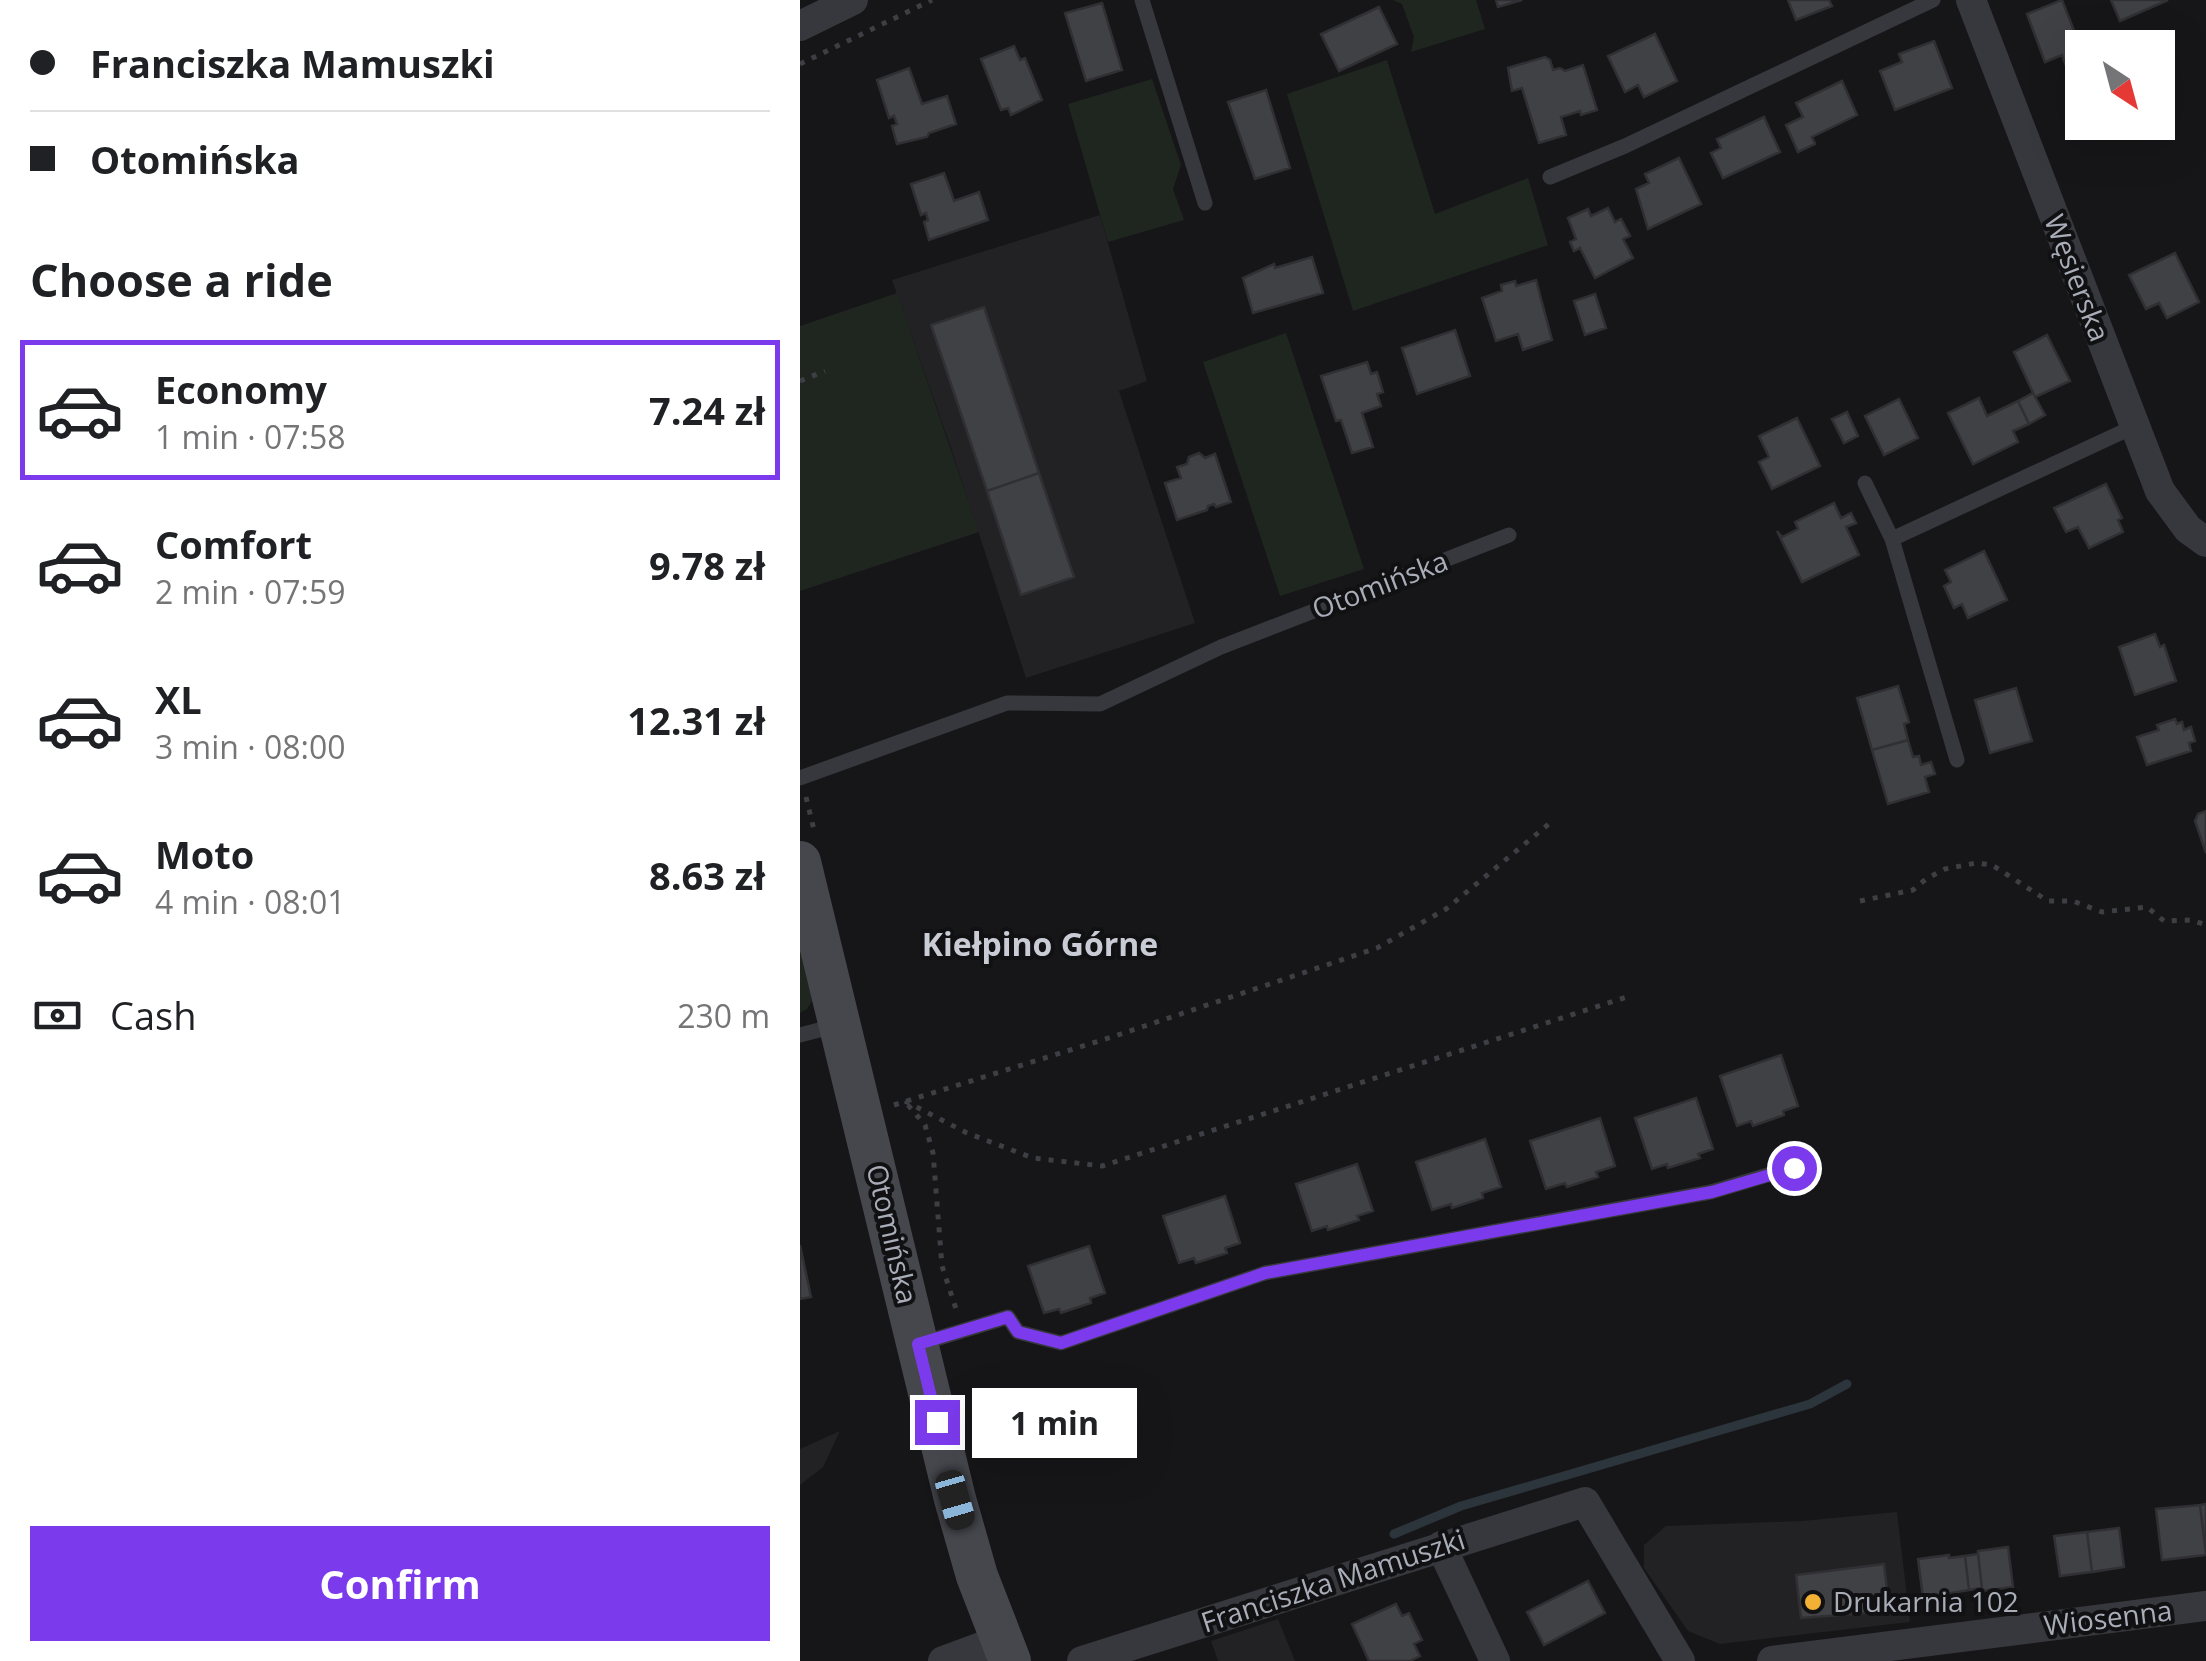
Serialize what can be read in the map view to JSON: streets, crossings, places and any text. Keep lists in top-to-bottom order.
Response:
{
  "streets": {
    "street": [
      "Węsierska",
      "Otomińska",
      "Franciszka Mamuszki",
      "Wiosenna"
    ]
  },
  "districts": ["Kiełpino Górne"],
  "places": ["Drukarnia 102"],
  "north": "bottom right",
  "page": {
    "banner": ["Franciszka Mamuszki", "Otomińska"],
    "heading": "Choose a ride",
    "list": [
      {
        "name": "Economy",
        "note": "1 min · 07:58",
        "value": "7.24 zł"
      },
      {
        "name": "Comfort",
        "note": "2 min · 07:59",
        "value": "9.78 zł"
      },
      {
        "name": "XL",
        "note": "3 min · 08:00",
        "value": "12.31 zł"
      },
      {
        "name": "Moto",
        "note": "4 min · 08:01",
        "value": "8.63 zł"
      }
    ],
    "pay": ["Cash", "230 m"],
    "bubble": "1 min",
    "buttons": "Confirm"
  }
}
